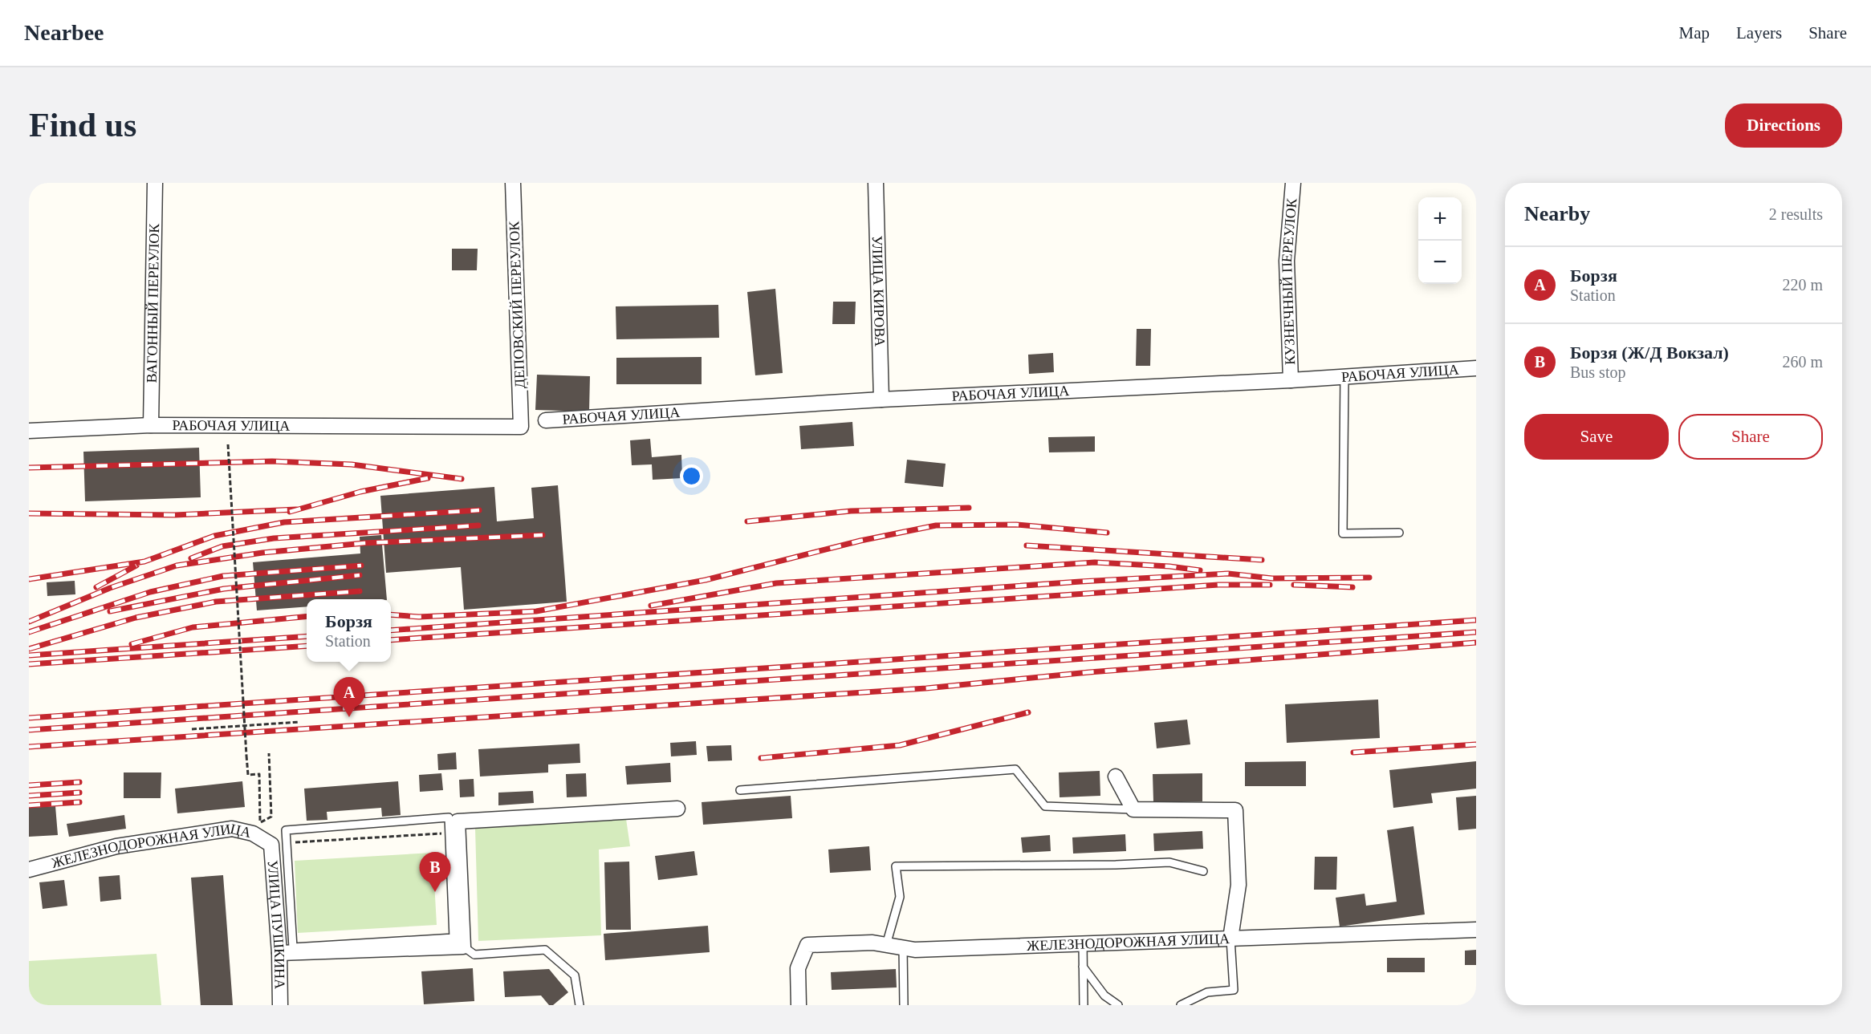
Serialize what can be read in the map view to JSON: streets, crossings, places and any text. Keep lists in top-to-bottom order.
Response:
{
  "streets": {
    "street": [
      "КУЗНЕЧНЫЙ ПЕРЕУЛОК",
      "УЛИЦА КИРОВА",
      "ВАГОННЫЙ ПЕРЕУЛОК",
      "ДЕПОВСКИЙ ПЕРЕУЛОК",
      "РАБОЧАЯ УЛИЦА",
      "ЖЕЛЕЗНОДОРОЖНАЯ УЛИЦА",
      "УЛИЦА ПУШКИНА"
    ]
  },
  "crossings": [
    ["КУЗНЕЧНЫЙ ПЕРЕУЛОК", "РАБОЧАЯ УЛИЦА"],
    ["УЛИЦА КИРОВА", "РАБОЧАЯ УЛИЦА"],
    ["ВАГОННЫЙ ПЕРЕУЛОК", "РАБОЧАЯ УЛИЦА"],
    ["ДЕПОВСКИЙ ПЕРЕУЛОК", "РАБОЧАЯ УЛИЦА"],
    ["ЖЕЛЕЗНОДОРОЖНАЯ УЛИЦА", "УЛИЦА ПУШКИНА"]
  ],
  "page": {
    "header": "Nearbee",
    "nav": ["Map", "Layers", "Share"],
    "buttons": [
      "Directions",
      ["Save", "Share"]
    ],
    "title": "Find us",
    "heading": ["Nearby", "2 results"],
    "map_buttons": ["+", "−"],
    "list": [
      {
        "mark": "A",
        "name": "Борзя",
        "note": "Station",
        "value": "220 m"
      },
      {
        "mark": "B",
        "name": "Борзя (Ж/Д Вокзал)",
        "note": "Bus stop",
        "value": "260 m"
      }
    ],
    "popup": ["Борзя", "Station"],
    "pins": ["A", "B"]
  }
}
